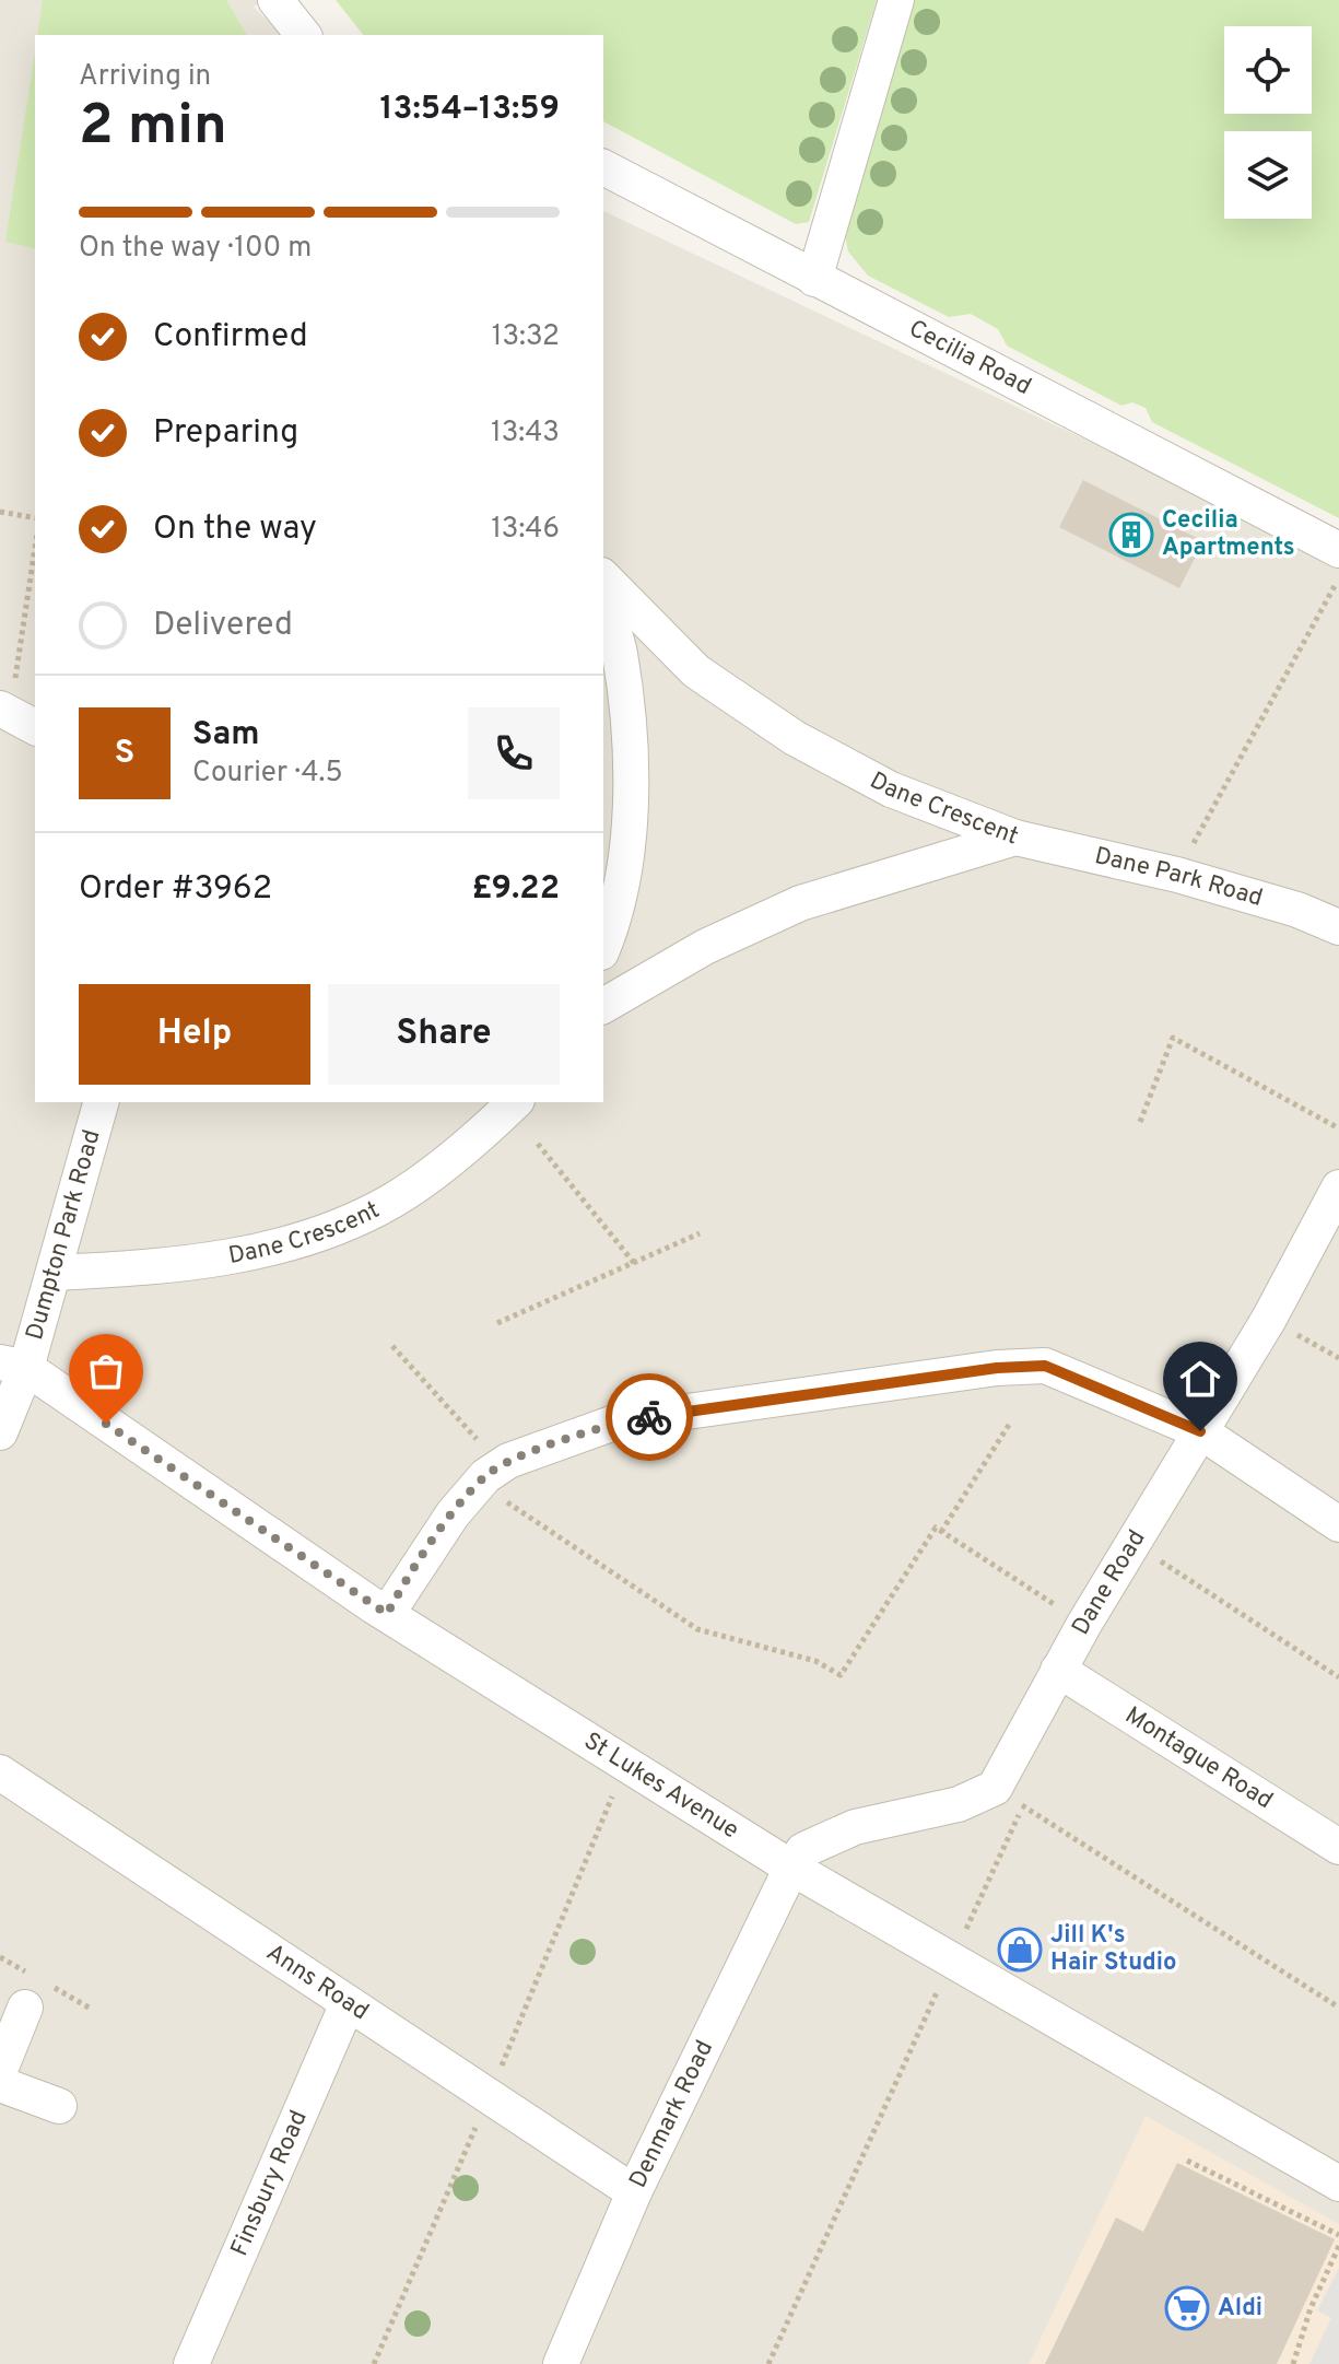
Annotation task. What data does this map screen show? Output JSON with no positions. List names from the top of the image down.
{
  "streets": {
    "street": [
      "Cecilia Road",
      "Dane Crescent",
      "Dane Park Road",
      "Dumpton Park Road",
      "Dane Road",
      "Montague Road",
      "St Lukes Avenue",
      "Anns Road",
      "Denmark Road",
      "Finsbury Road"
    ]
  },
  "crossings": [
    ["Dane Crescent", "Dane Park Road"],
    ["Dane Crescent", "Dumpton Park Road"],
    ["Dumpton Park Road", "St Lukes Avenue"],
    ["Dane Road", "Montague Road"],
    ["St Lukes Avenue", "Denmark Road"],
    ["Anns Road", "Denmark Road"],
    ["Anns Road", "Finsbury Road"]
  ],
  "places": {
    "building": ["Cecilia Apartments"],
    "shop": ["Jill K's Hair Studio"],
    "supermarket": ["Aldi"]
  },
  "page": {
    "heading": ["2 min", "Arriving in", "13:54–13:59"],
    "panel": [
      "Sam",
      "Courier · 4.5",
      "Order #3962",
      "£9.22"
    ],
    "bar": "On the way · 100 m",
    "list": [
      ["Confirmed", "13:32"],
      ["Preparing", "13:43"],
      ["On the way", "13:46"],
      "Delivered"
    ],
    "round": "S",
    "buttons": ["Help", "Share"]
  }
}
